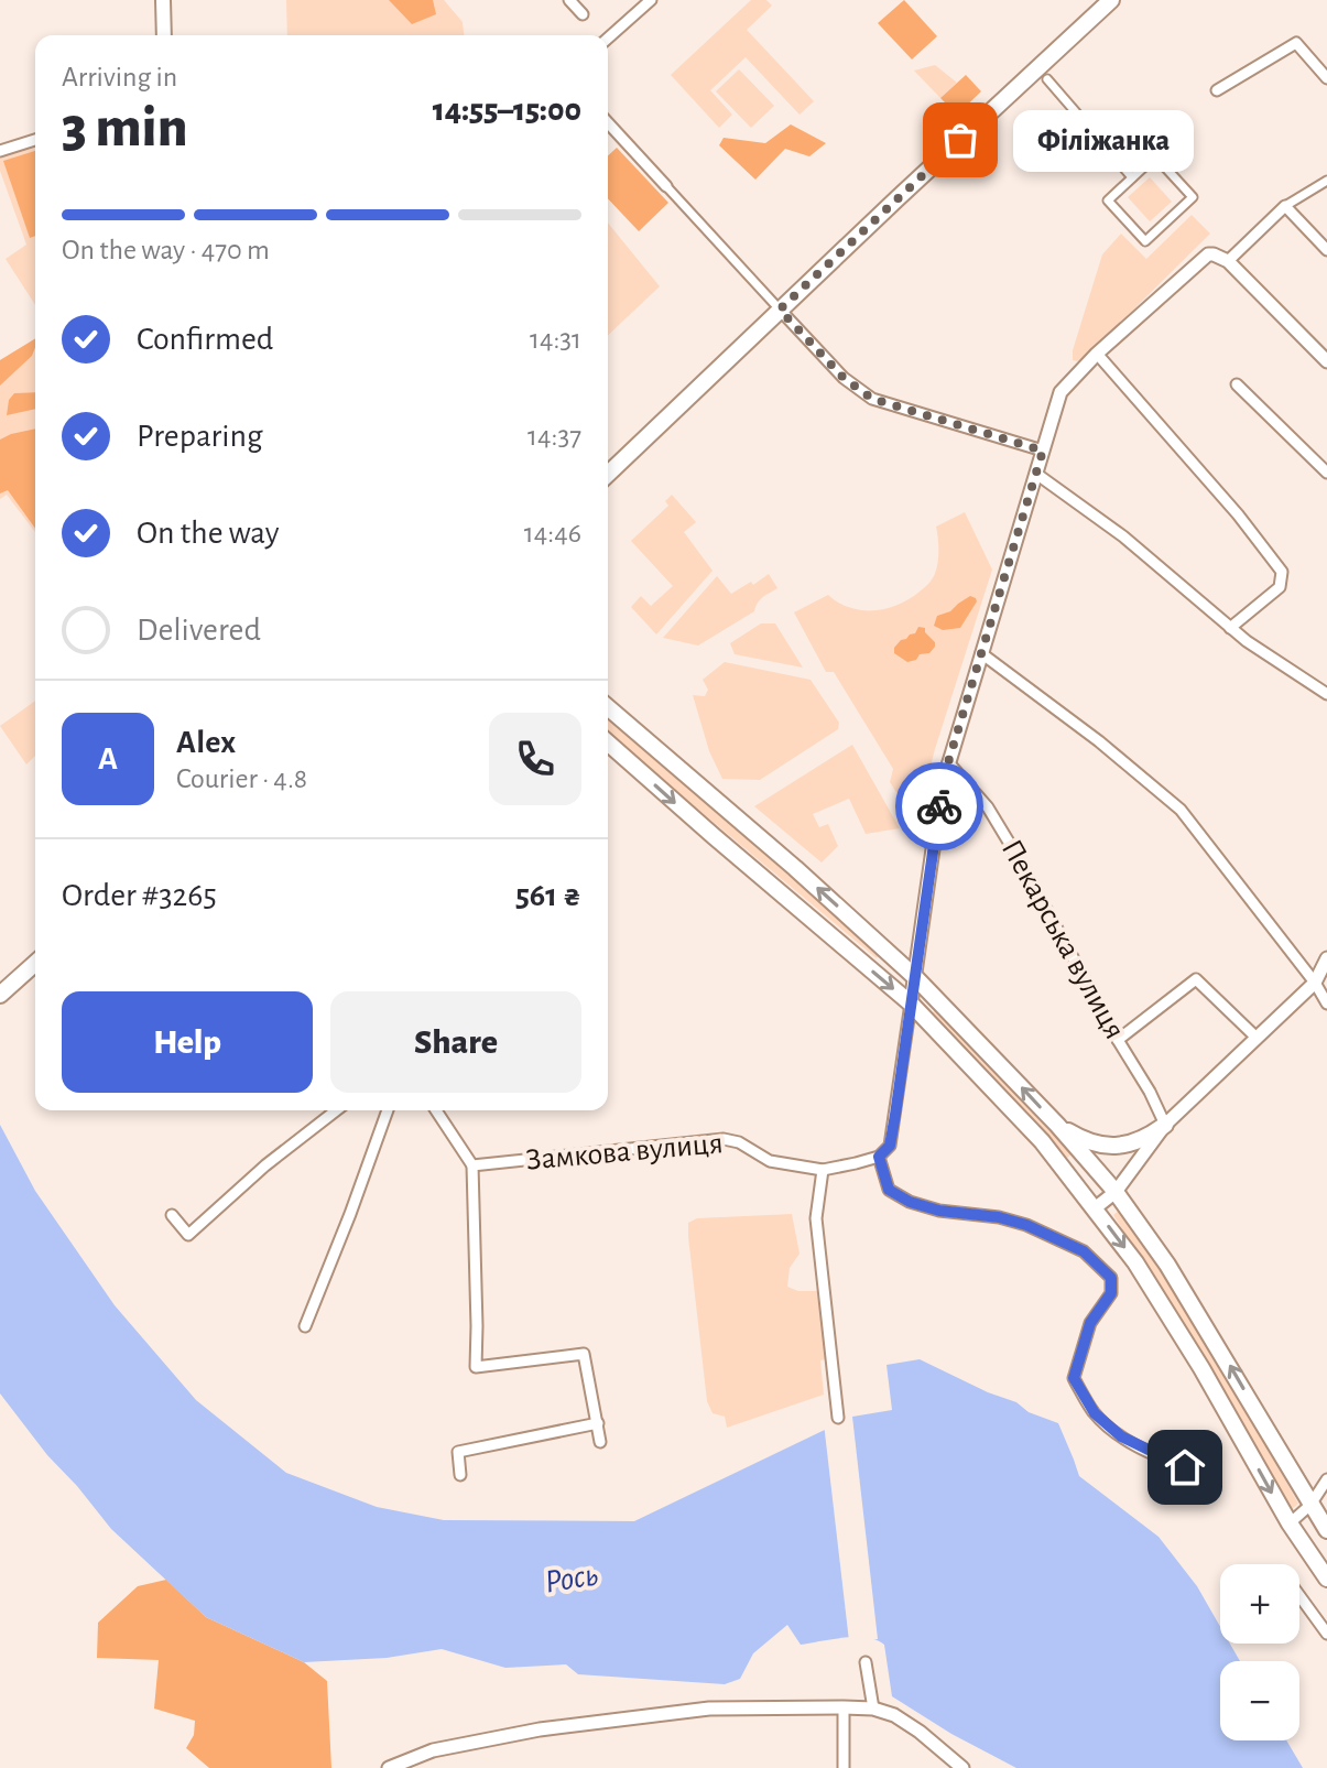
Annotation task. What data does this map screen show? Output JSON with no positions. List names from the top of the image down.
{
  "streets": {
    "street": ["Пекарська вулиця", "Замкова вулиця"]
  },
  "water": ["Рось"],
  "places": ["Філіжанка"],
  "page": {
    "heading": ["3 min", "Arriving in", "14:55–15:00"],
    "panel": [
      "Alex",
      "Courier · 4.8",
      "Order #3265",
      "561 ₴"
    ],
    "bubble": "Філіжанка",
    "bar": "On the way · 470 m",
    "list": [
      ["Confirmed", "14:31"],
      ["Preparing", "14:37"],
      ["On the way", "14:46"],
      "Delivered"
    ],
    "round": "A",
    "buttons": ["Help", "Share"],
    "map_buttons": ["+", "−"]
  }
}
